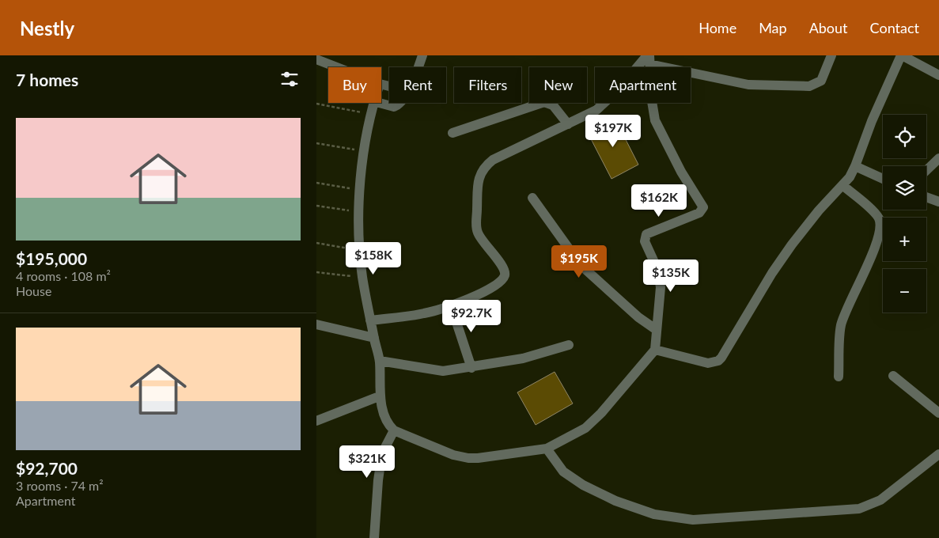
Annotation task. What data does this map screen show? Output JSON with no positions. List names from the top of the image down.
{
  "page": {
    "header": "Nestly",
    "nav": [
      "Home",
      "Map",
      "About",
      "Contact"
    ],
    "heading": "7 homes",
    "chip": [
      "Buy",
      "Rent",
      "Filters",
      "New",
      "Apartment"
    ],
    "list": [
      {
        "name": "$195,000",
        "note": "4 rooms · 108 m² · House"
      },
      {
        "name": "$92,700",
        "note": "3 rooms · 74 m² · Apartment"
      }
    ],
    "map_buttons": ["+", "−"],
    "price": [
      "$197K",
      "$162K",
      "$158K",
      "$195K",
      "$135K",
      "$92.7K",
      "$321K"
    ]
  }
}
